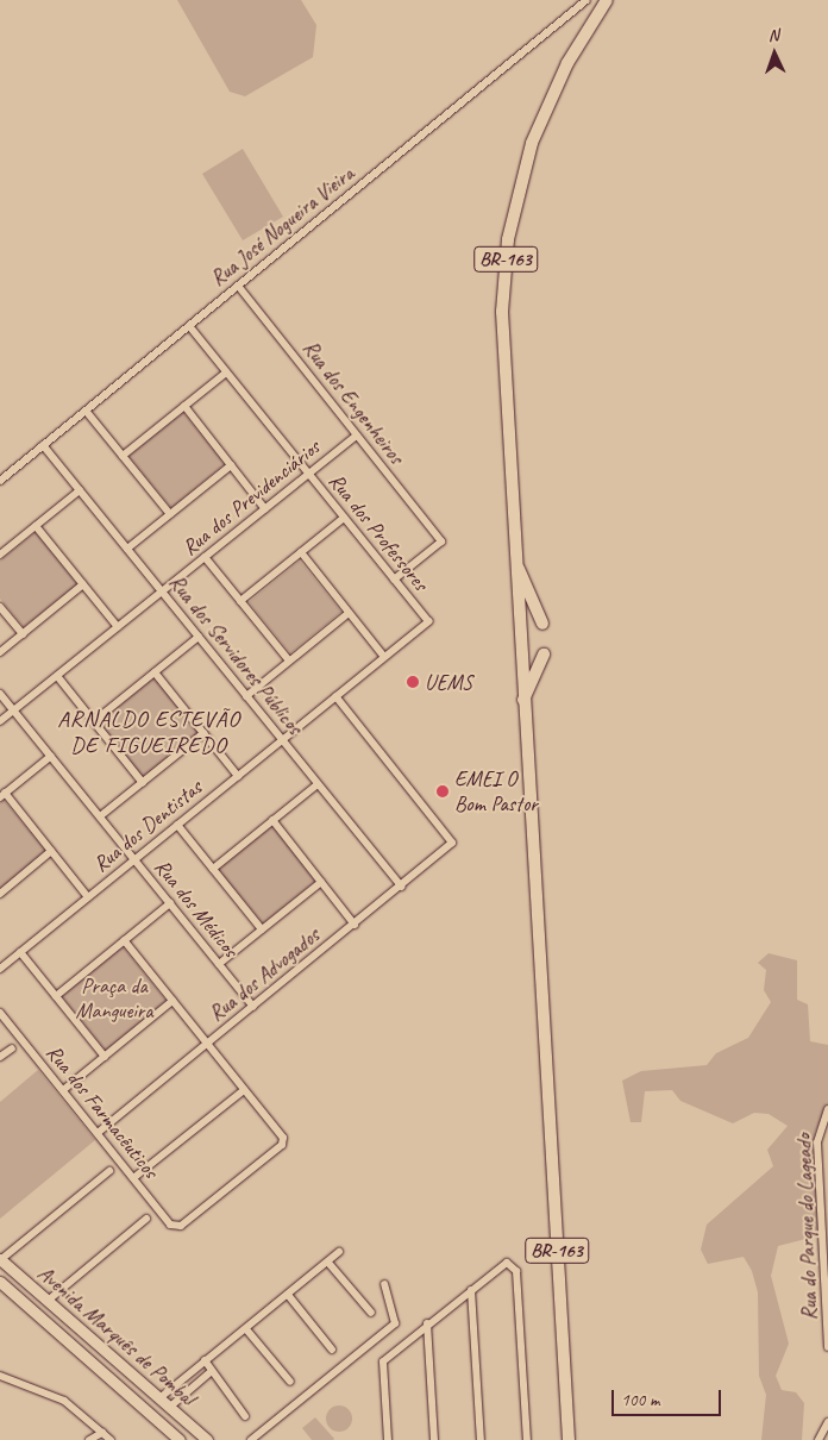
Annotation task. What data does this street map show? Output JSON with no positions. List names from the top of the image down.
{
  "streets": {
    "highway": ["BR-163"],
    "main road": ["Avenida Marquês de Pombal"],
    "street": [
      "Rua José Nogueira Vieira",
      "Rua dos Engenheiros",
      "Rua dos Previdenciários",
      "Rua dos Professores",
      "Rua dos Servidores Públicos",
      "Rua dos Dentistas",
      "Rua dos Médicos",
      "Rua dos Advogados",
      "Rua dos Farmacêuticos",
      "Rua do Parque do Lageado"
    ]
  },
  "crossings": [
    ["Rua José Nogueira Vieira", "Rua dos Engenheiros"],
    ["Rua José Nogueira Vieira", "Rua dos Professores"],
    ["Rua José Nogueira Vieira", "Rua dos Servidores Públicos"],
    ["Rua dos Engenheiros", "Rua dos Previdenciários"],
    ["Rua dos Engenheiros", "Rua dos Professores"],
    ["Rua dos Previdenciários", "Rua dos Professores"],
    ["Rua dos Previdenciários", "Rua dos Servidores Públicos"],
    ["Rua dos Previdenciários", "Rua dos Médicos"],
    ["Rua dos Professores", "Rua dos Dentistas"],
    ["Rua dos Servidores Públicos", "Rua dos Dentistas"],
    ["Rua dos Servidores Públicos", "Rua dos Advogados"],
    ["Rua dos Dentistas", "Rua dos Médicos"],
    ["Rua dos Dentistas", "Rua dos Advogados"],
    ["Rua dos Médicos", "Rua dos Advogados"],
    ["Rua dos Advogados", "Rua dos Farmacêuticos"]
  ],
  "districts": ["ARNALDO ESTEVÃO DE FIGUEIREDO"],
  "parks": ["Praça da Mangueira"],
  "places": ["UEMS", "EMEI O Bom Pastor"],
  "scale_bar": "100 m",
  "north": "top"
}
